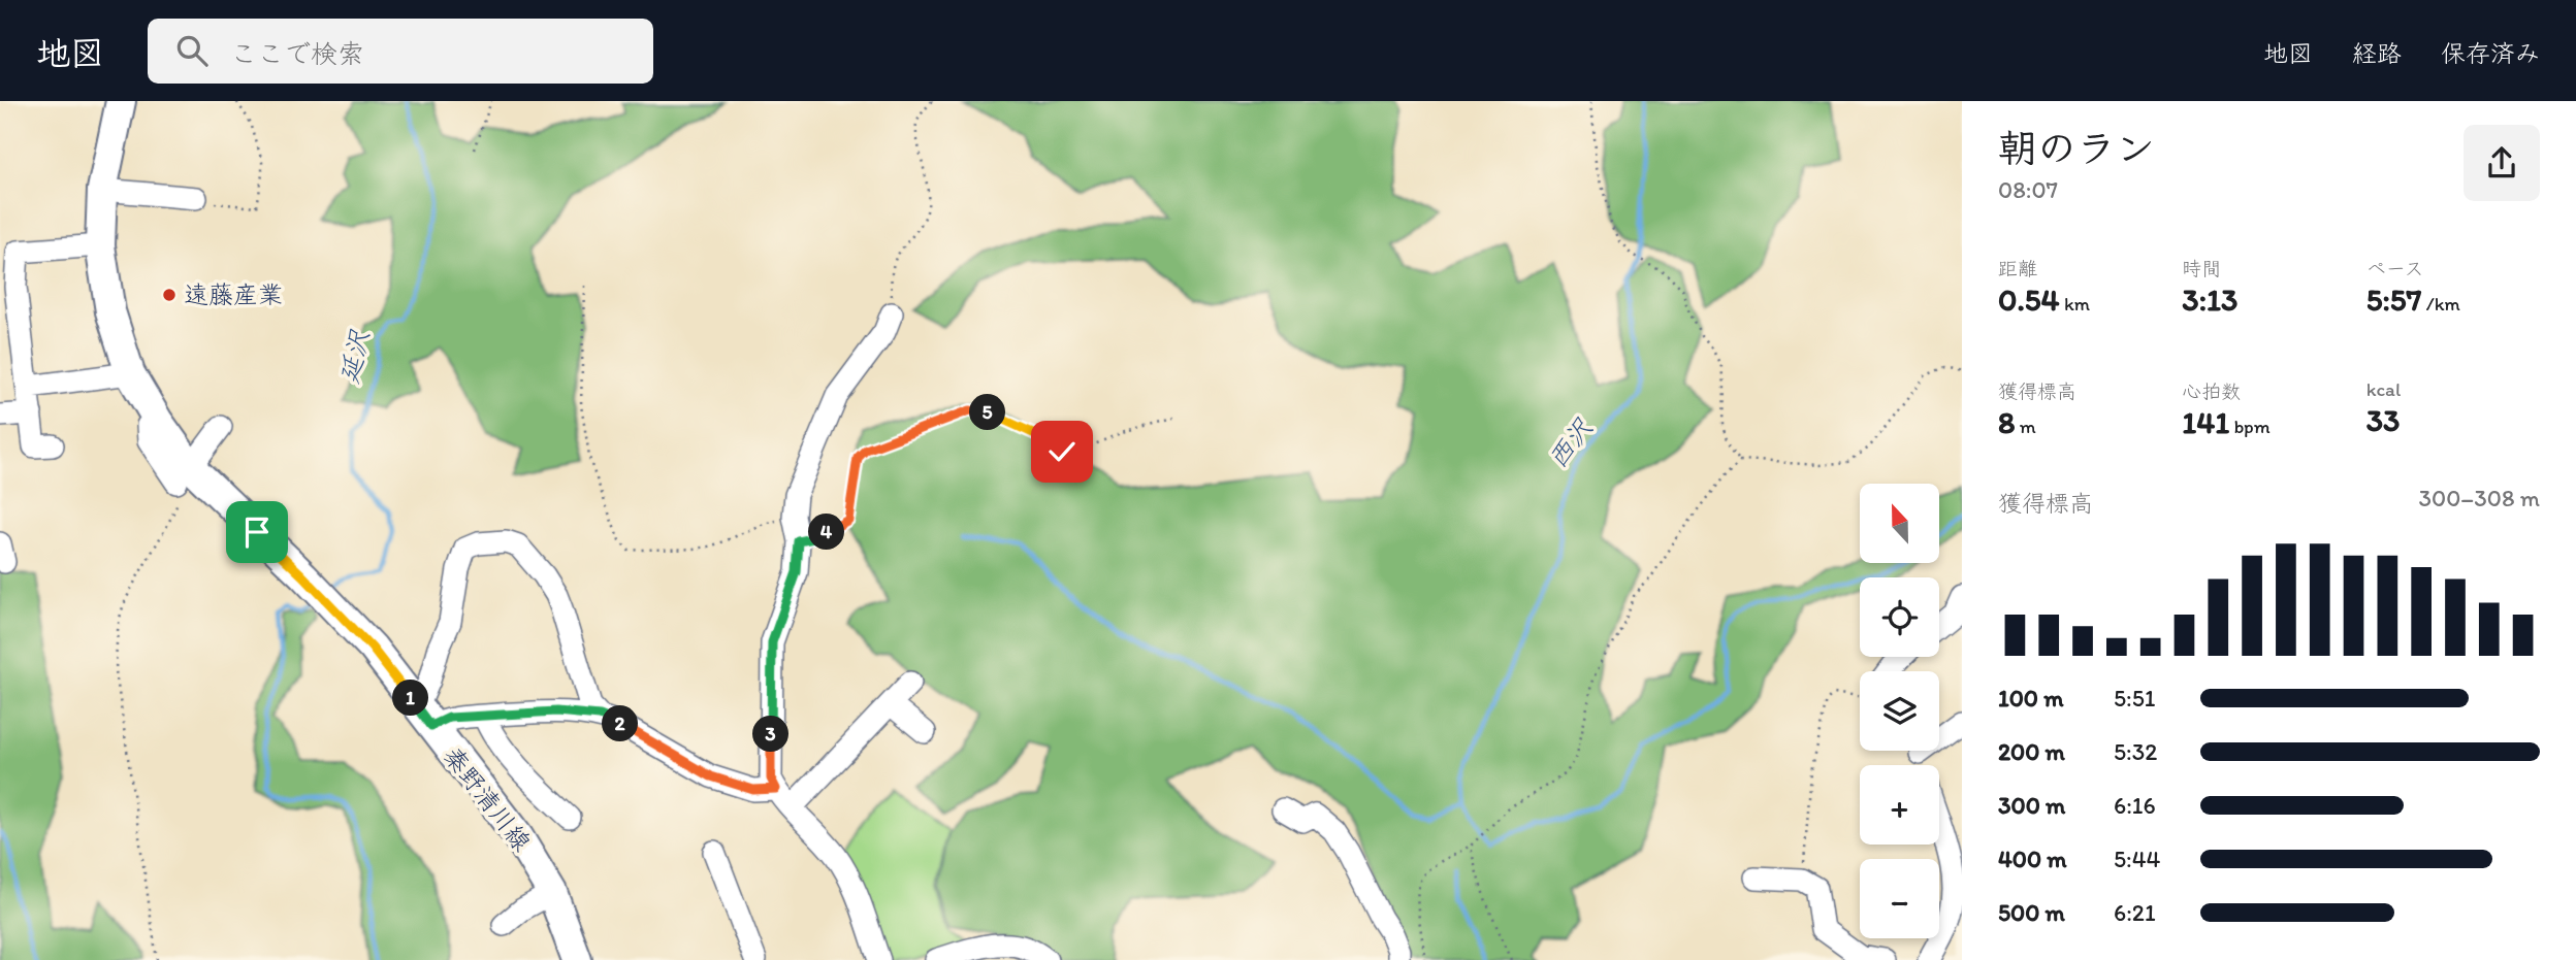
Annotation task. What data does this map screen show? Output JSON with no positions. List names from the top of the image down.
{
  "streets": {
    "main road": ["秦野清川線"]
  },
  "water": ["延沢", "西沢"],
  "places": ["遠藤産業"],
  "north": "top",
  "page": {
    "header": "地図",
    "search": "ここで検索",
    "nav": ["地図", "経路", "保存済み"],
    "heading": ["朝のラン", "08:07"],
    "stats": [
      ["距離", "0.54 km"],
      ["時間", "3:13"],
      ["ペース", "5:57 /km"],
      ["獲得標高", "8 m"],
      ["心拍数", "141 bpm"],
      ["kcal", "33"]
    ],
    "pins": [
      "5",
      "4",
      "1",
      "2",
      "3"
    ],
    "chart": ["獲得標高", "300–308 m"],
    "map_buttons": ["+", "−"],
    "list": [
      {
        "name": "100 m",
        "note": "5:51"
      },
      {
        "name": "200 m",
        "note": "5:32"
      },
      {
        "name": "300 m",
        "note": "6:16"
      },
      {
        "name": "400 m",
        "note": "5:44"
      },
      {
        "name": "500 m",
        "note": "6:21"
      }
    ]
  }
}
